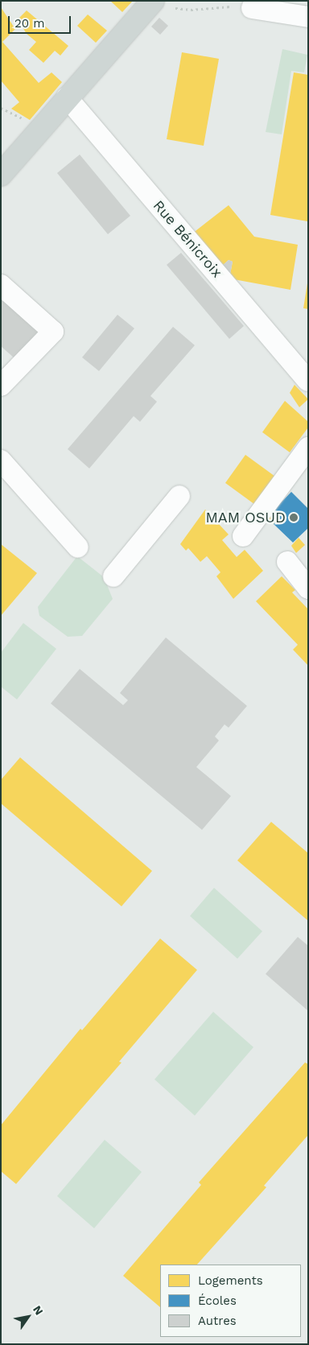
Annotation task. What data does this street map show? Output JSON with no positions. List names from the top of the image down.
{
  "streets": {
    "street": ["Rue Bénicroix"]
  },
  "places": ["MAM OSUD"],
  "legend": ["Logements", "Écoles", "Autres"],
  "scale_bar": "20 m",
  "north": "top right"
}
